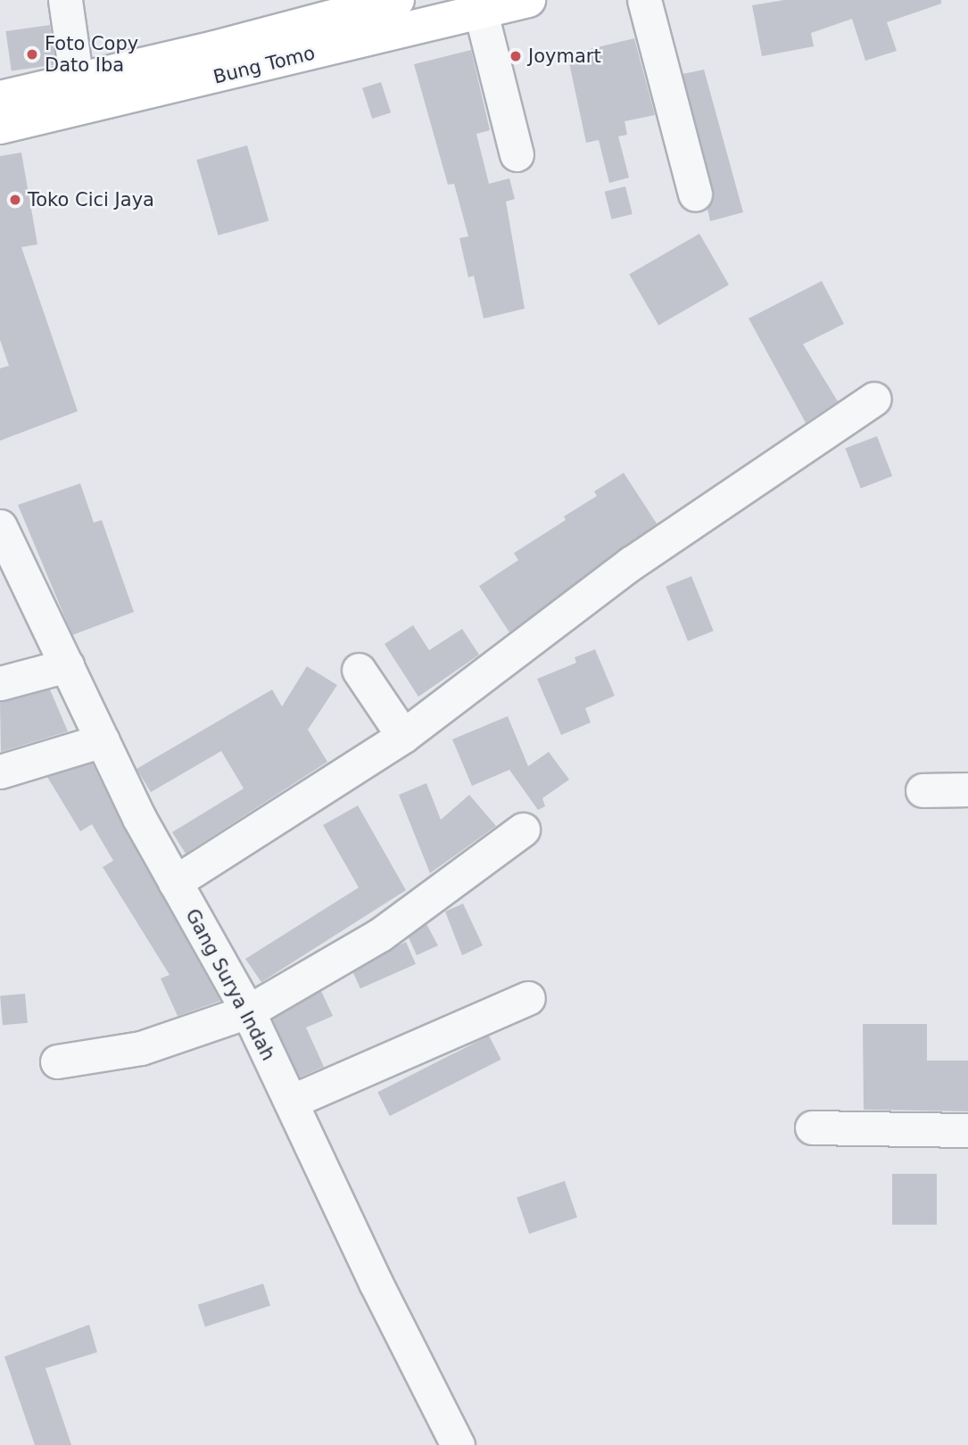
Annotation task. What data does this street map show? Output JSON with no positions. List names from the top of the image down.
{
  "streets": {
    "main road": ["Bung Tomo"],
    "street": ["Gang Surya Indah"]
  },
  "places": ["Foto Copy Dato Iba", "Joymart", "Toko Cici Jaya"]
}
